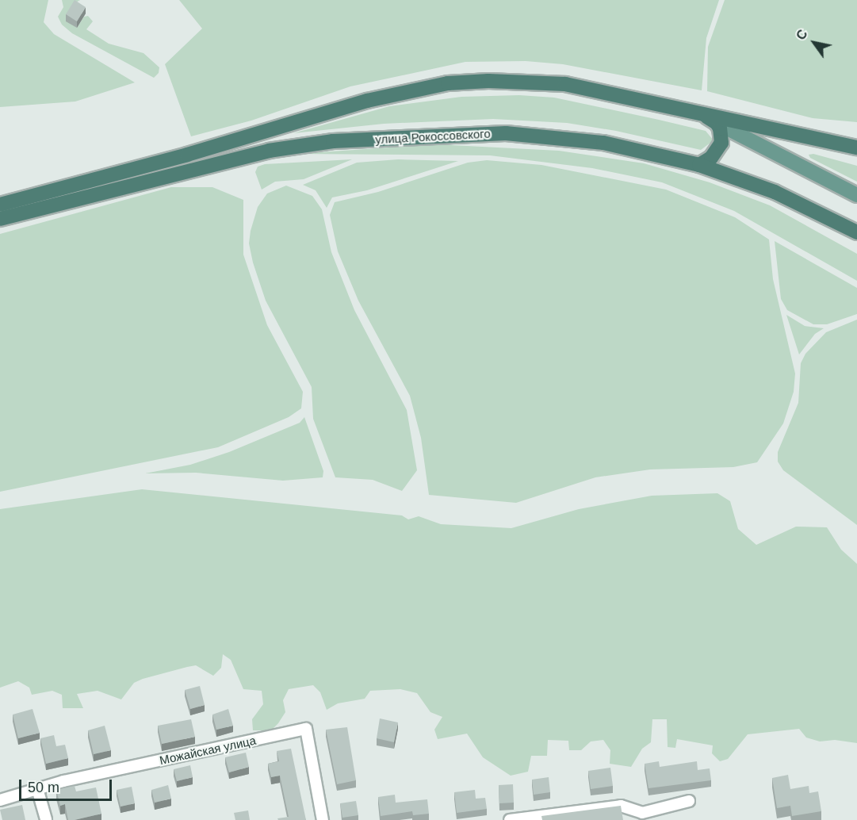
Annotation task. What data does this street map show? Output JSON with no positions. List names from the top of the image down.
{
  "streets": {
    "highway": ["улица Рокоссовского"],
    "street": ["Можайская улица"]
  },
  "scale_bar": "50 m",
  "north": "top left"
}
